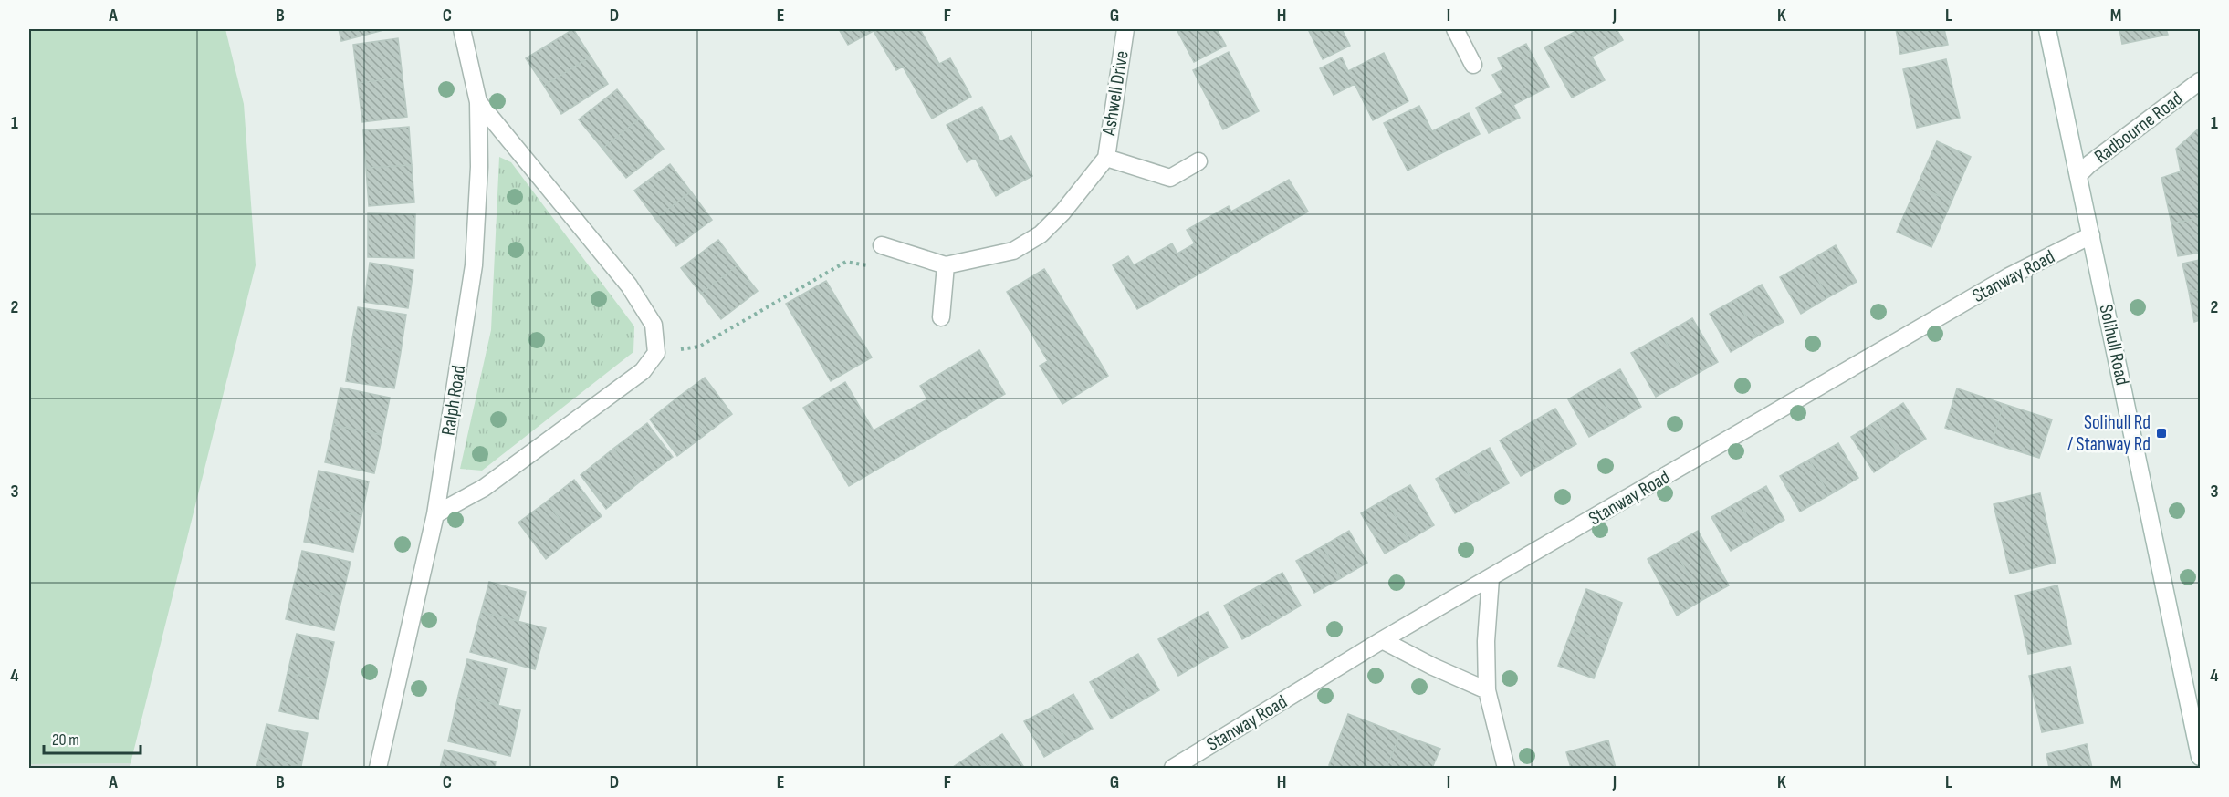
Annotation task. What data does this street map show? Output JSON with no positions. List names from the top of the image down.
{
  "streets": {
    "street": [
      "Ashwell Drive",
      "Radbourne Road",
      "Stanway Road",
      "Solihull Road",
      "Ralph Road"
    ]
  },
  "crossings": [
    ["Radbourne Road", "Solihull Road"],
    ["Stanway Road", "Solihull Road"]
  ],
  "places": {
    "transit": ["Solihull Rd / Stanway Rd"]
  },
  "scale_bar": "20 m",
  "grid": {
    "columns": [
      "A",
      "B",
      "C",
      "D",
      "E",
      "F",
      "G",
      "H",
      "I",
      "J",
      "K",
      "L",
      "M"
    ],
    "rows": [
      "1",
      "2",
      "3",
      "4"
    ]
  }
}
